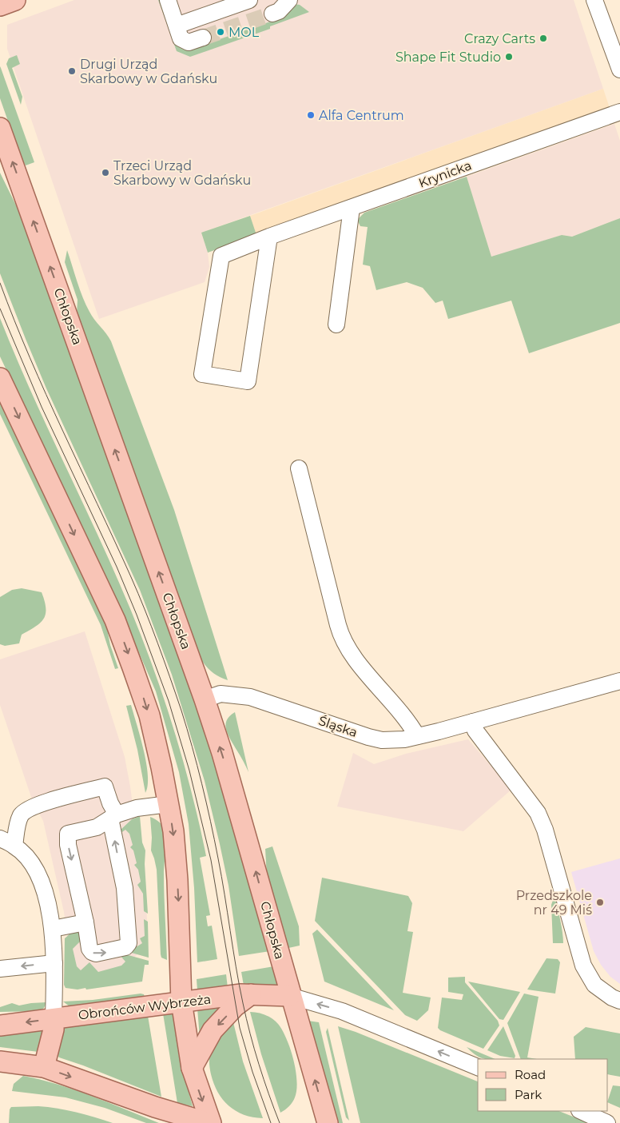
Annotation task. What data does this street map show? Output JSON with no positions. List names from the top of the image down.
{
  "streets": {
    "main road": ["Chłopska", "Obrońców Wybrzeża"],
    "street": ["Krynicka", "Śląska"]
  },
  "crossings": [
    ["Chłopska", "Śląska"],
    ["Chłopska", "Obrońców Wybrzeża"]
  ],
  "places": [
    "MOL",
    "Crazy Carts",
    "Shape Fit Studio",
    "Drugi Urząd Skarbowy w Gdańsku",
    "Alfa Centrum",
    "Trzeci Urząd Skarbowy w Gdańsku",
    "Przedszkole nr 49 Miś"
  ],
  "legend": ["Road", "Park"]
}
